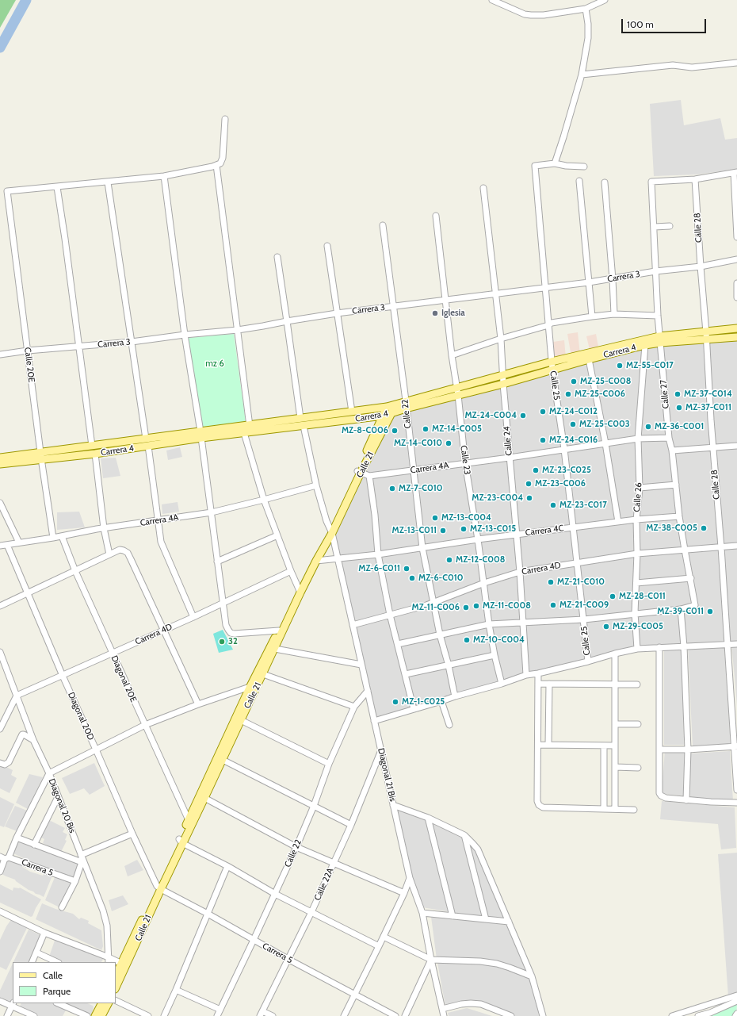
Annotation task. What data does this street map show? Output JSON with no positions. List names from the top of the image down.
{
  "streets": {
    "main road": ["Carrera 4", "Calle 21"],
    "street": [
      "Calle 28",
      "Carrera 3",
      "Calle 20E",
      "Calle 25",
      "Calle 27",
      "Calle 22",
      "Calle 24",
      "Calle 23",
      "Carrera 4A",
      "Calle 26",
      "Carrera 4C",
      "Carrera 4D",
      "Diagonal 20E",
      "Diagonal 20D",
      "Diagonal 21 Bis",
      "Diagonal 20 Bis",
      "Carrera 5",
      "Calle 22A"
    ]
  },
  "crossings": [
    ["Calle 28", "Carrera 3"],
    ["Calle 28", "Carrera 4"],
    ["Calle 28", "Calle 27"],
    ["Calle 28", "Carrera 4D"],
    ["Carrera 3", "Calle 20E"],
    ["Carrera 3", "Calle 25"],
    ["Carrera 3", "Calle 27"],
    ["Carrera 3", "Calle 22"],
    ["Carrera 3", "Calle 24"],
    ["Carrera 3", "Calle 23"],
    ["Carrera 4", "Calle 20E"],
    ["Carrera 4", "Calle 25"],
    ["Carrera 4", "Calle 27"],
    ["Carrera 4", "Calle 22"],
    ["Carrera 4", "Calle 24"],
    ["Carrera 4", "Calle 23"],
    ["Carrera 4", "Calle 21"],
    ["Carrera 4", "Calle 26"],
    ["Carrera 4", "Diagonal 21 Bis"],
    ["Calle 20E", "Carrera 4A"],
    ["Calle 25", "Carrera 4A"],
    ["Calle 25", "Carrera 4C"],
    ["Calle 25", "Carrera 4D"],
    ["Calle 27", "Carrera 4A"],
    ["Calle 27", "Carrera 4C"],
    ["Calle 27", "Carrera 4D"],
    ["Calle 22", "Carrera 4A"],
    ["Calle 22", "Carrera 4C"],
    ["Calle 22", "Carrera 4D"],
    ["Calle 22", "Diagonal 21 Bis"],
    ["Calle 22", "Carrera 5"],
    ["Calle 24", "Carrera 4A"],
    ["Calle 24", "Carrera 4C"],
    ["Calle 24", "Carrera 4D"],
    ["Calle 23", "Carrera 4A"],
    ["Calle 23", "Carrera 4C"],
    ["Calle 23", "Carrera 4D"],
    ["Calle 21", "Carrera 4A"],
    ["Calle 21", "Carrera 4C"],
    ["Calle 21", "Diagonal 20E"],
    ["Calle 21", "Diagonal 20D"],
    ["Calle 21", "Diagonal 21 Bis"],
    ["Calle 21", "Carrera 5"],
    ["Carrera 4A", "Calle 26"],
    ["Carrera 4A", "Diagonal 20E"],
    ["Carrera 4A", "Diagonal 20D"],
    ["Carrera 4A", "Diagonal 21 Bis"],
    ["Calle 26", "Carrera 4C"],
    ["Calle 26", "Carrera 4D"],
    ["Carrera 4C", "Diagonal 21 Bis"],
    ["Carrera 4D", "Diagonal 20E"],
    ["Carrera 4D", "Diagonal 20D"],
    ["Carrera 4D", "Diagonal 21 Bis"],
    ["Carrera 4D", "Diagonal 20 Bis"],
    ["Diagonal 20D", "Carrera 5"],
    ["Diagonal 21 Bis", "Calle 22A"],
    ["Carrera 5", "Calle 22A"]
  ],
  "parks": ["mz 6"],
  "places": [
    "Iglesia",
    "MZ-55-C017",
    "MZ-25-C008",
    "MZ-25-C006",
    "MZ-37-C014",
    "MZ-37-C011",
    "MZ-24-C012",
    "MZ-24-C004",
    "MZ-25-C003",
    "MZ-36-C001",
    "MZ-14-C005",
    "MZ-8-C006",
    "MZ-24-C016",
    "MZ-14-C010",
    "MZ-23-C025",
    "MZ-23-C006",
    "MZ-7-C010",
    "MZ-23-C004",
    "MZ-23-C017",
    "MZ-13-C004",
    "MZ-38-C005",
    "MZ-13-C015",
    "MZ-13-C011",
    "MZ-12-C008",
    "MZ-6-C011",
    "MZ-6-C010",
    "MZ-21-C010",
    "MZ-28-C011",
    "MZ-21-C009",
    "MZ-11-C008",
    "MZ-11-C006",
    "MZ-39-C011",
    "MZ-29-C005",
    "MZ-10-C004",
    "32",
    "MZ-1-C025"
  ],
  "legend": ["Calle", "Parque"],
  "scale_bar": "100 m"
}
